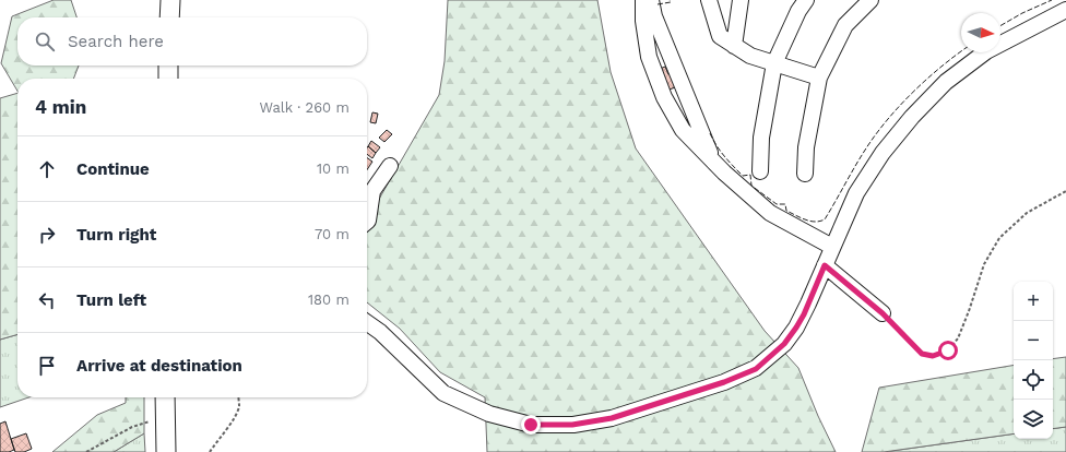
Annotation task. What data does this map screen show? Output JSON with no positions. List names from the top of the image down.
{
  "north": "right",
  "page": {
    "search": "Search here",
    "heading": ["4 min", "Walk · 260 m"],
    "list": [
      ["Continue", "10 m"],
      ["Turn right", "70 m"],
      ["Turn left", "180 m"],
      "Arrive at destination"
    ],
    "map_buttons": ["+", "−"]
  }
}
